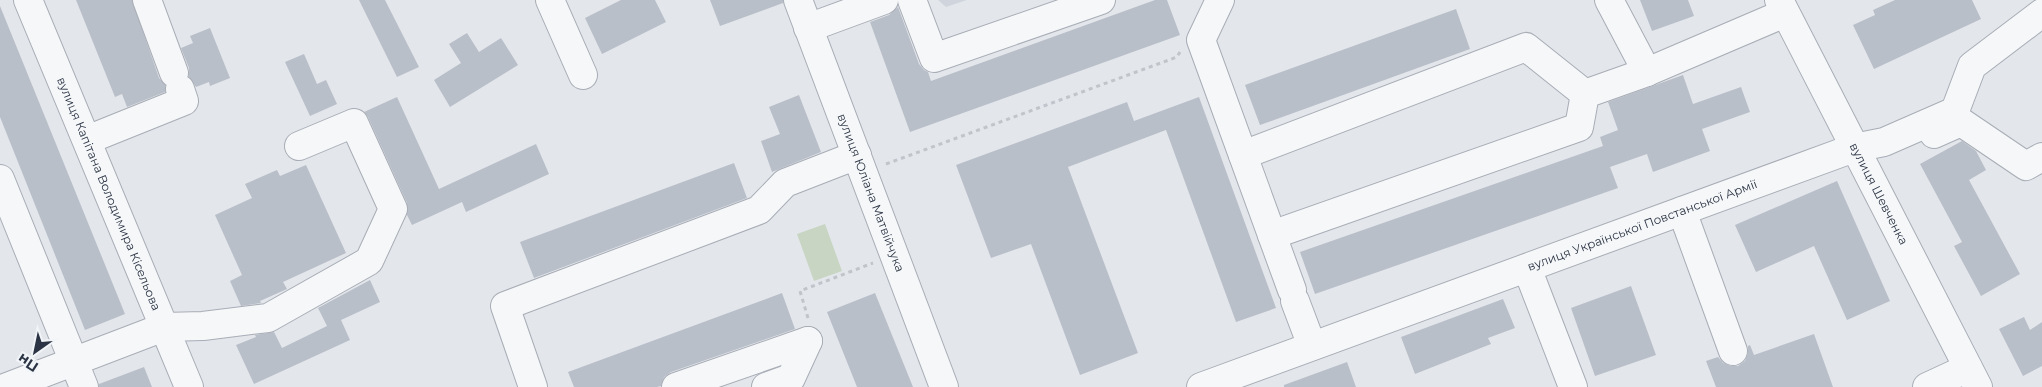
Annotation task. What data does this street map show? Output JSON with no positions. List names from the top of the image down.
{
  "streets": {
    "street": [
      "вулиця Капітана Володимира Кісельова",
      "вулиця Юліана Матвійчука",
      "вулиця Шевченка",
      "вулиця Української Повстанської Армії"
    ]
  },
  "crossings": [
    ["вулиця Шевченка", "вулиця Української Повстанської Армії"]
  ],
  "north": "bottom left"
}
